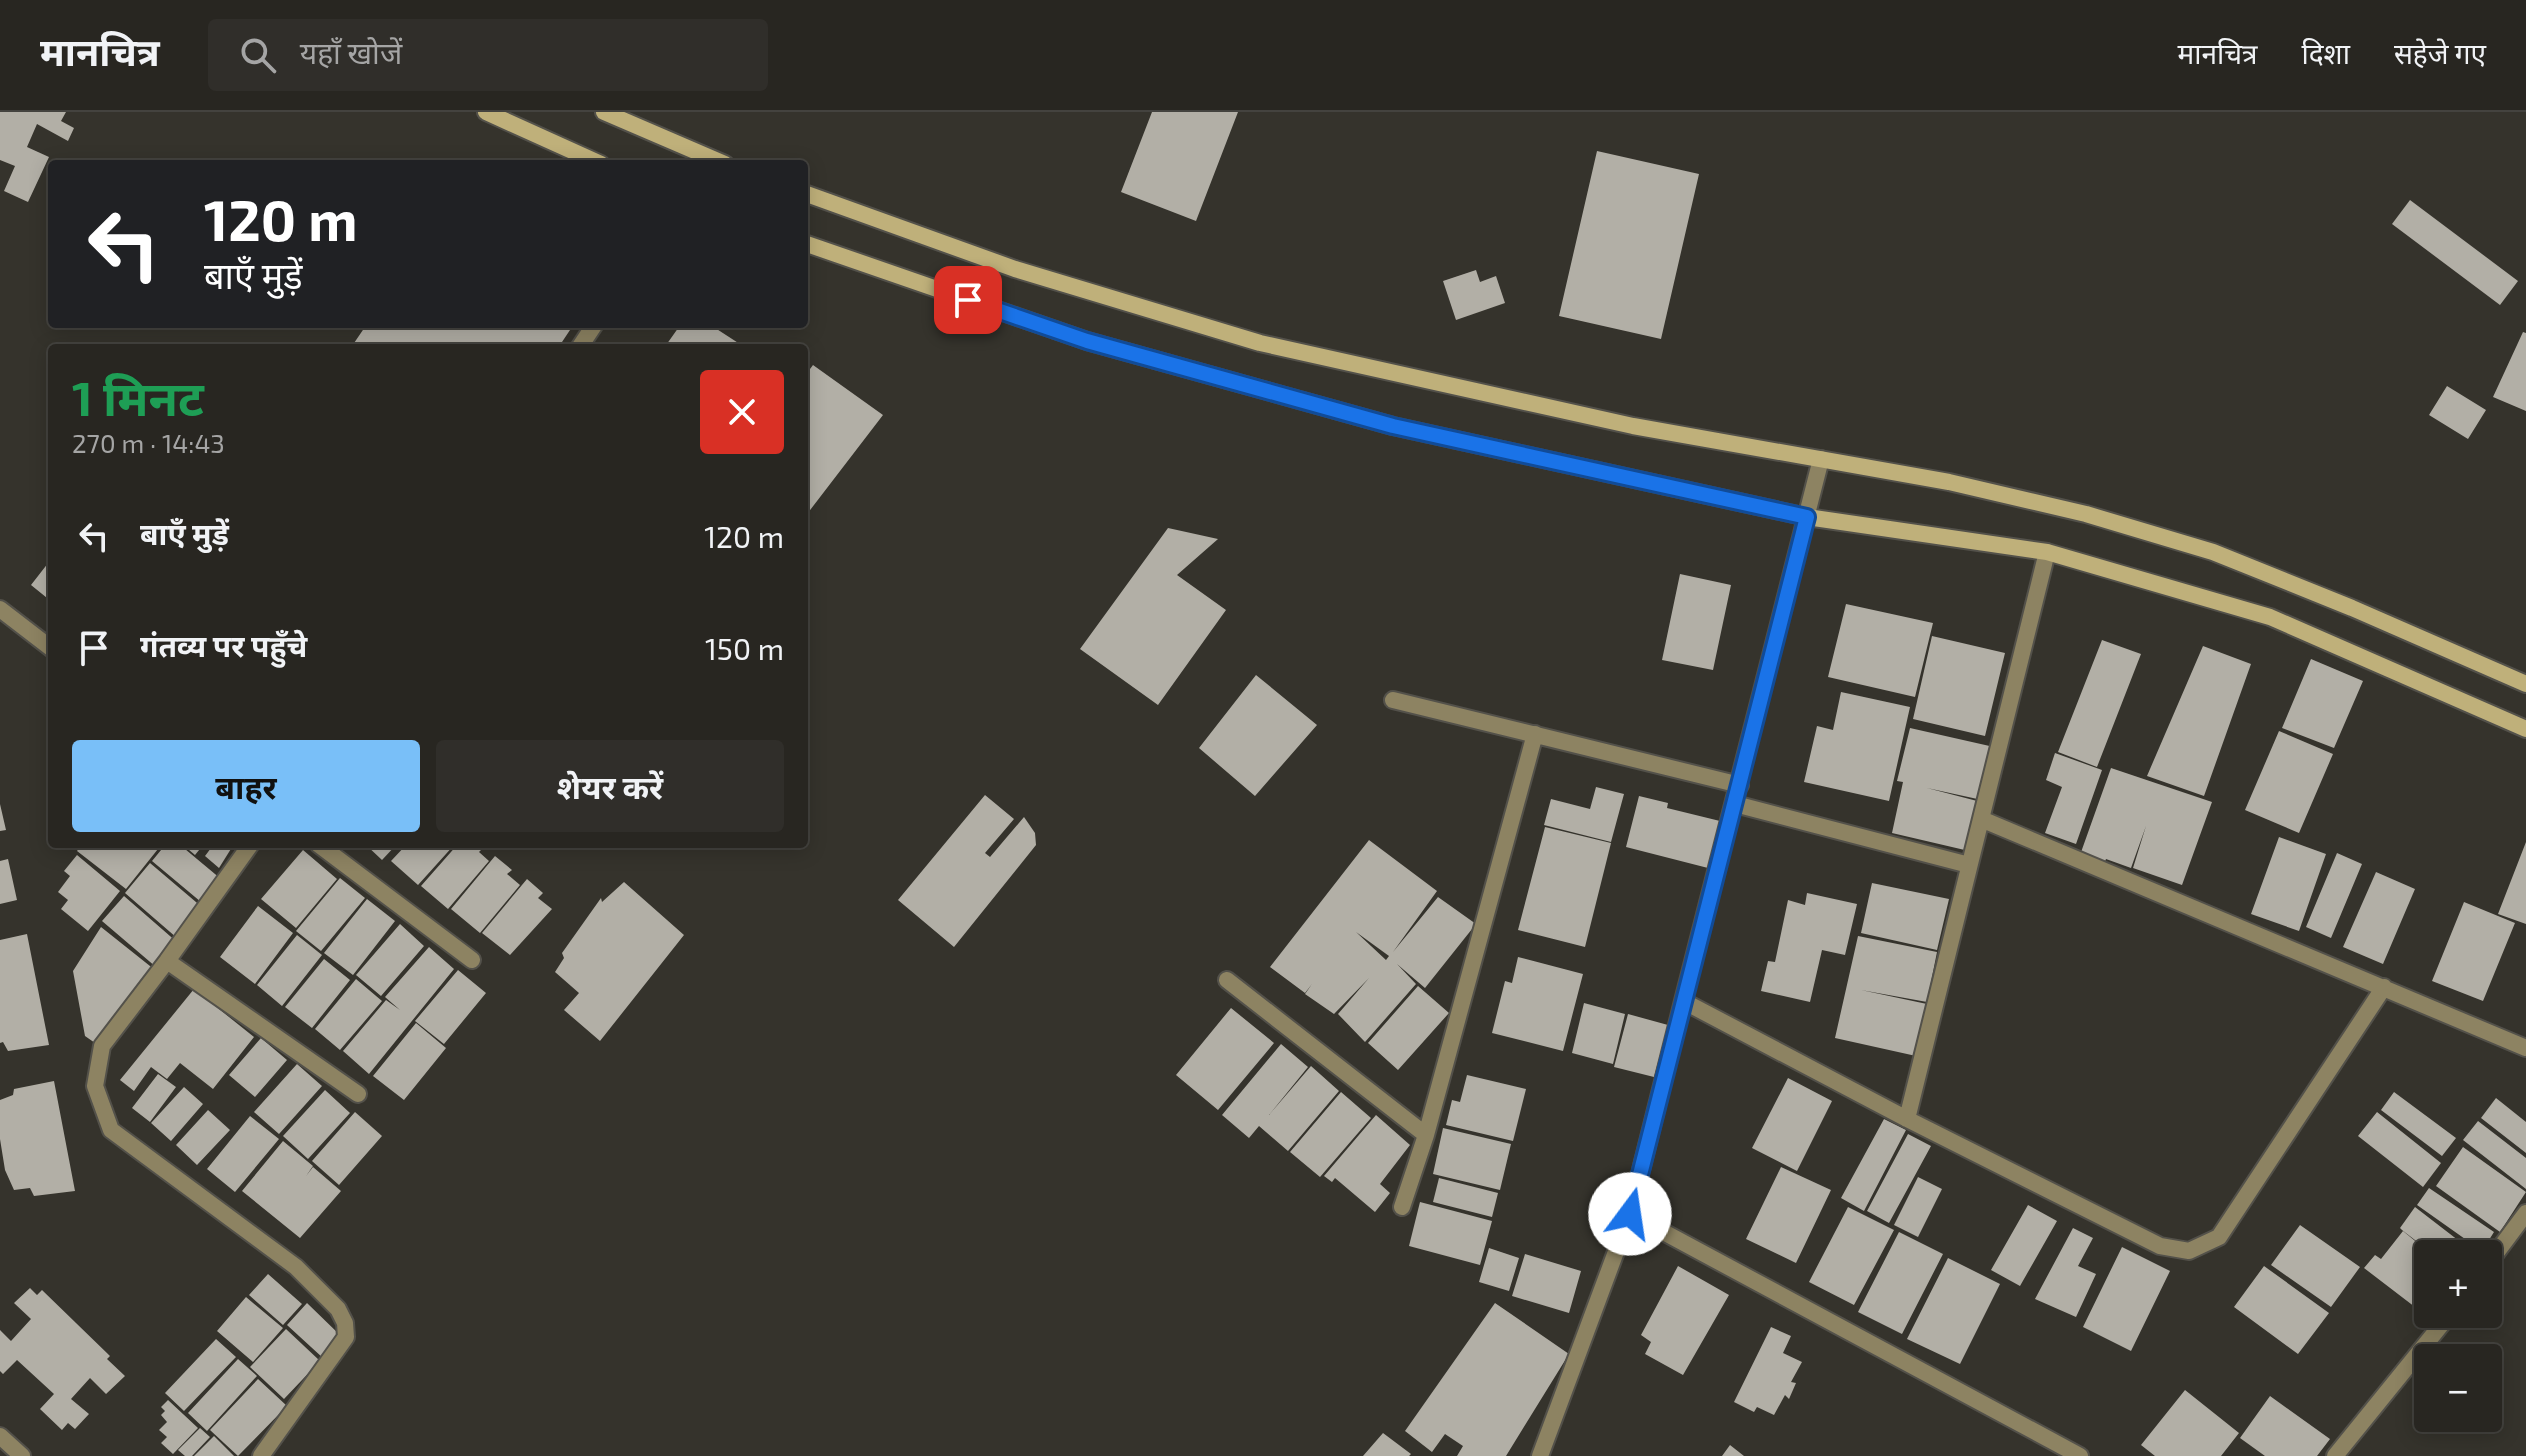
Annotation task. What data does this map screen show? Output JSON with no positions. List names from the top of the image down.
{
  "page": {
    "header": "मानचित्र",
    "search": "यहाँ खोजें",
    "nav": ["मानचित्र", "दिशा", "सहेजे गए"],
    "turn": ["120 m", "बाएँ मुड़ें"],
    "heading": ["1 मिनट", "270 m · 14:43"],
    "list": [
      {
        "name": "बाएँ मुड़ें",
        "value": "120 m"
      },
      {
        "name": "गंतव्य पर पहुँचे",
        "value": "150 m"
      }
    ],
    "buttons": ["बाहर", "शेयर करें"],
    "map_buttons": ["+", "−"]
  }
}
